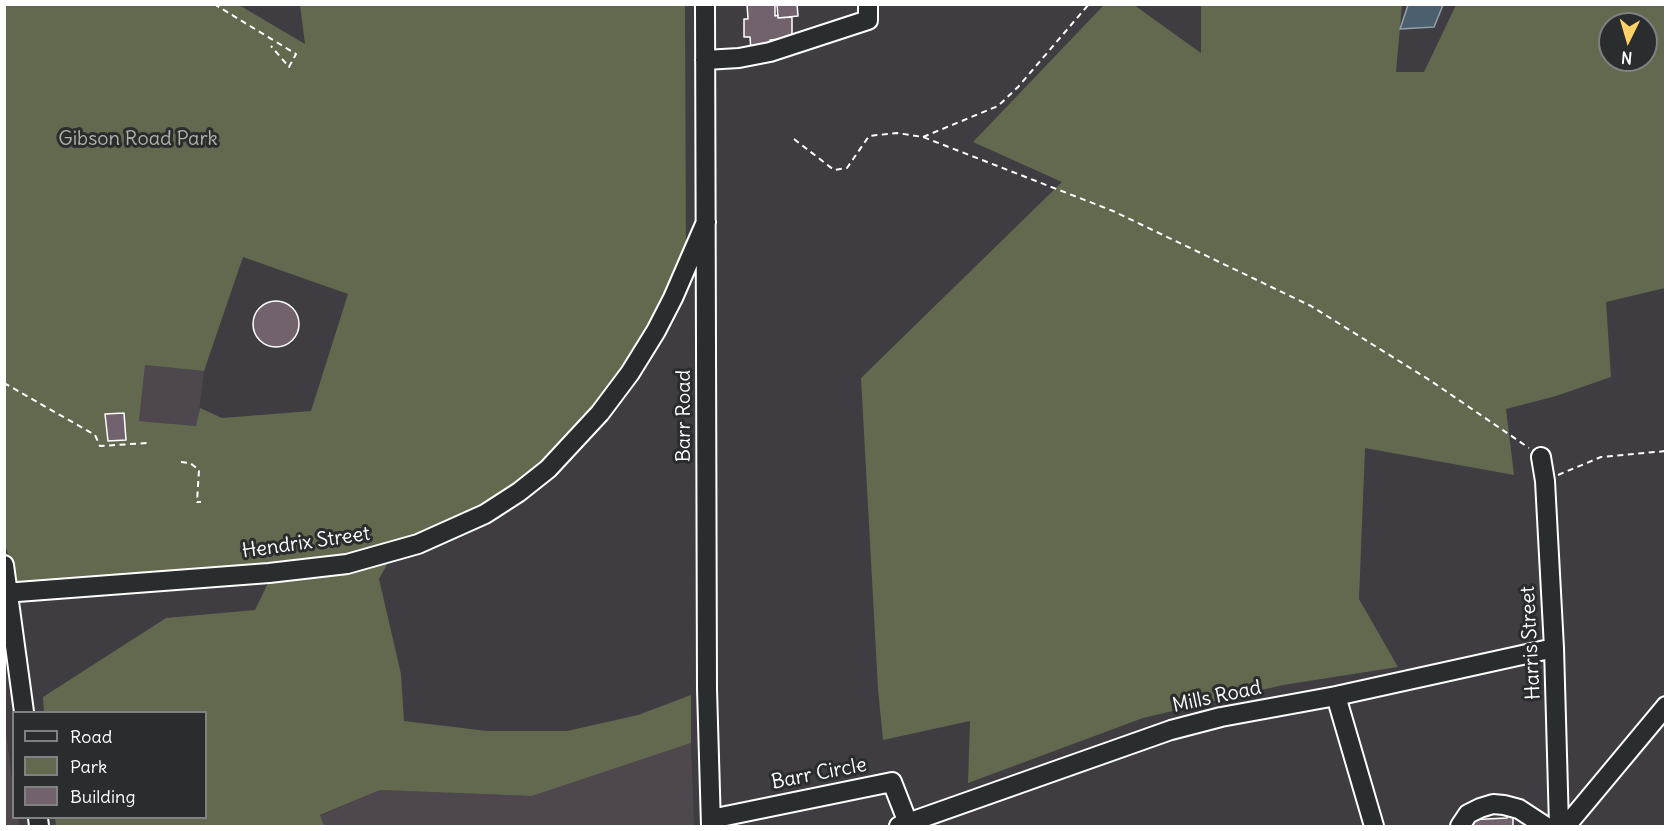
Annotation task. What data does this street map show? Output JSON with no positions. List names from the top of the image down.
{
  "streets": {
    "street": [
      "Barr Road",
      "Hendrix Street",
      "Harris Street",
      "Mills Road",
      "Barr Circle"
    ]
  },
  "crossings": [
    ["Barr Road", "Hendrix Street"],
    ["Barr Road", "Barr Circle"],
    ["Harris Street", "Mills Road"],
    ["Mills Road", "Barr Circle"]
  ],
  "parks": ["Gibson Road Park"],
  "legend": ["Road", "Park", "Building"],
  "north": "bottom"
}
